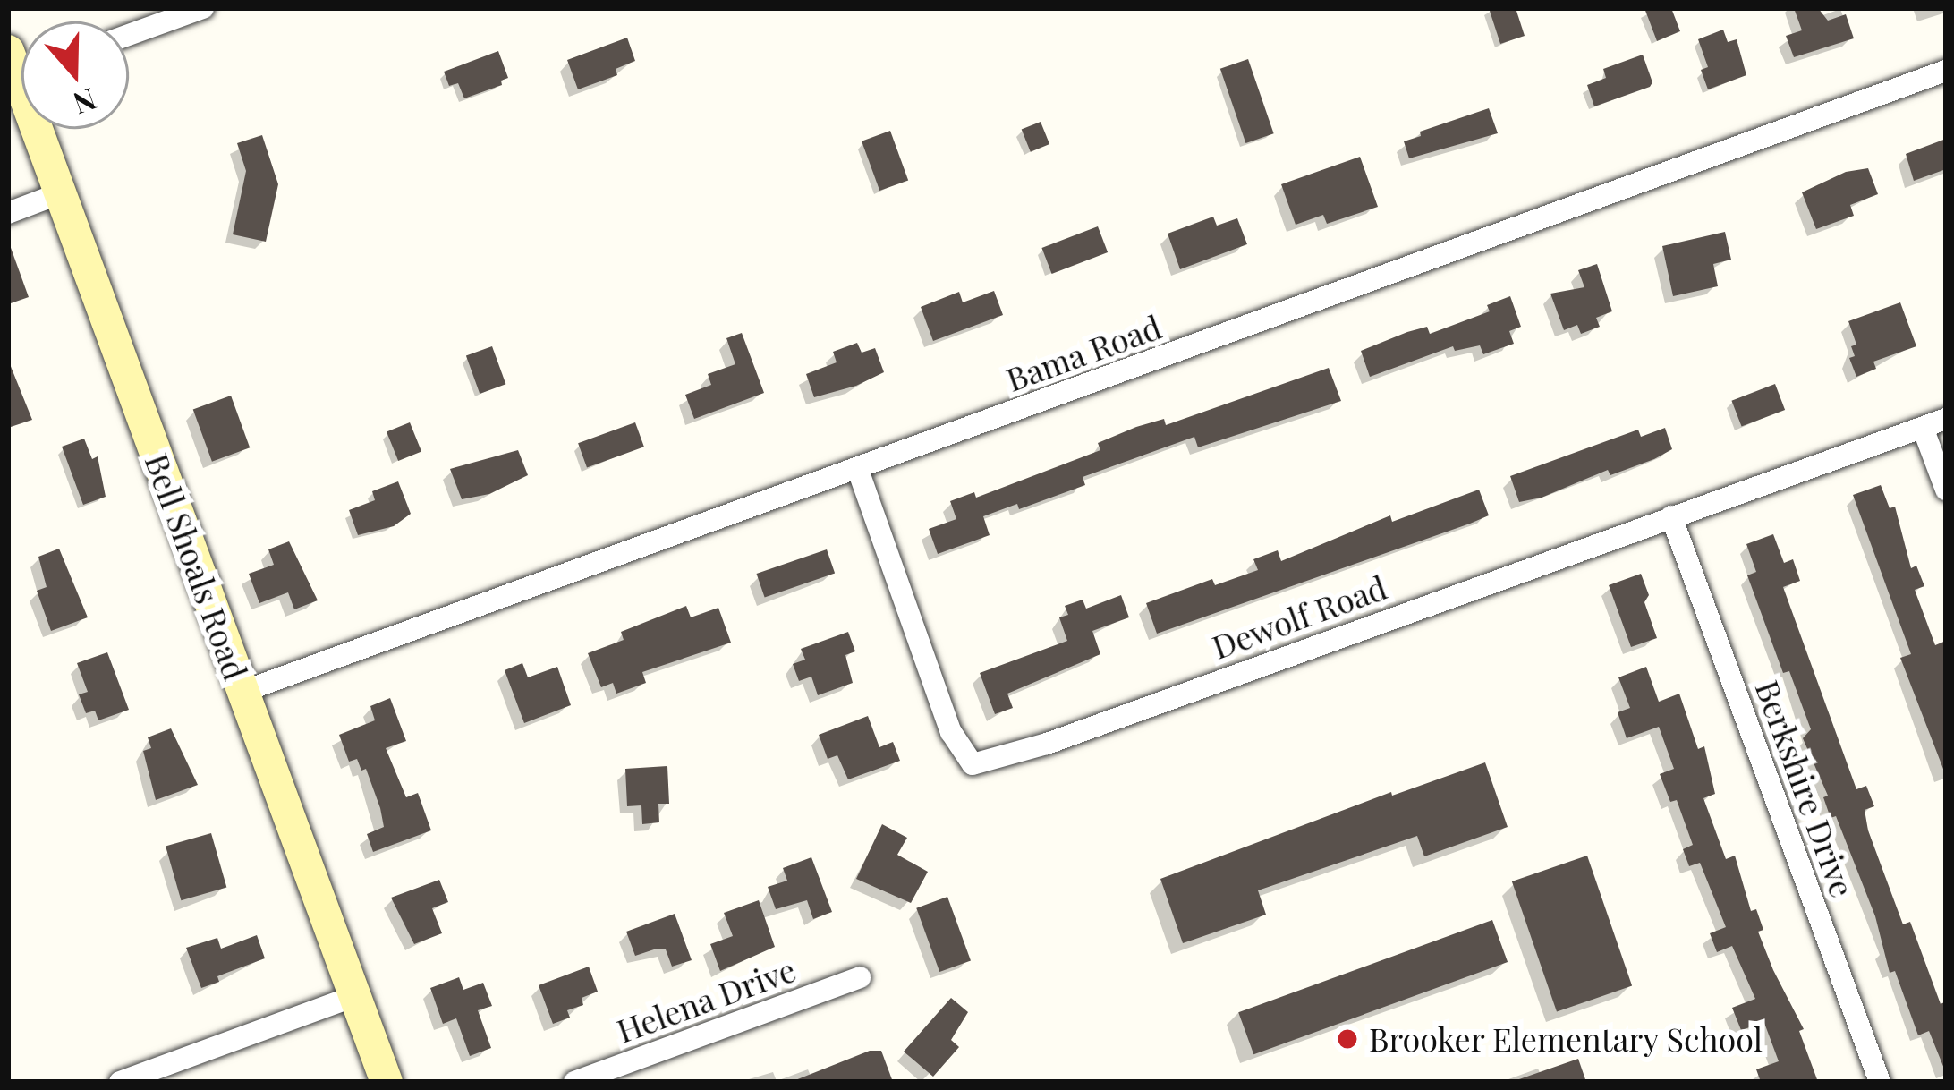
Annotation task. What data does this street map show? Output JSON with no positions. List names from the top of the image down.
{
  "streets": {
    "main road": ["Bell Shoals Road"],
    "street": [
      "Bama Road",
      "Dewolf Road",
      "Berkshire Drive",
      "Helena Drive"
    ]
  },
  "crossings": [
    ["Bama Road", "Bell Shoals Road"],
    ["Bama Road", "Dewolf Road"],
    ["Dewolf Road", "Berkshire Drive"]
  ],
  "places": ["Brooker Elementary School"],
  "north": "bottom"
}
